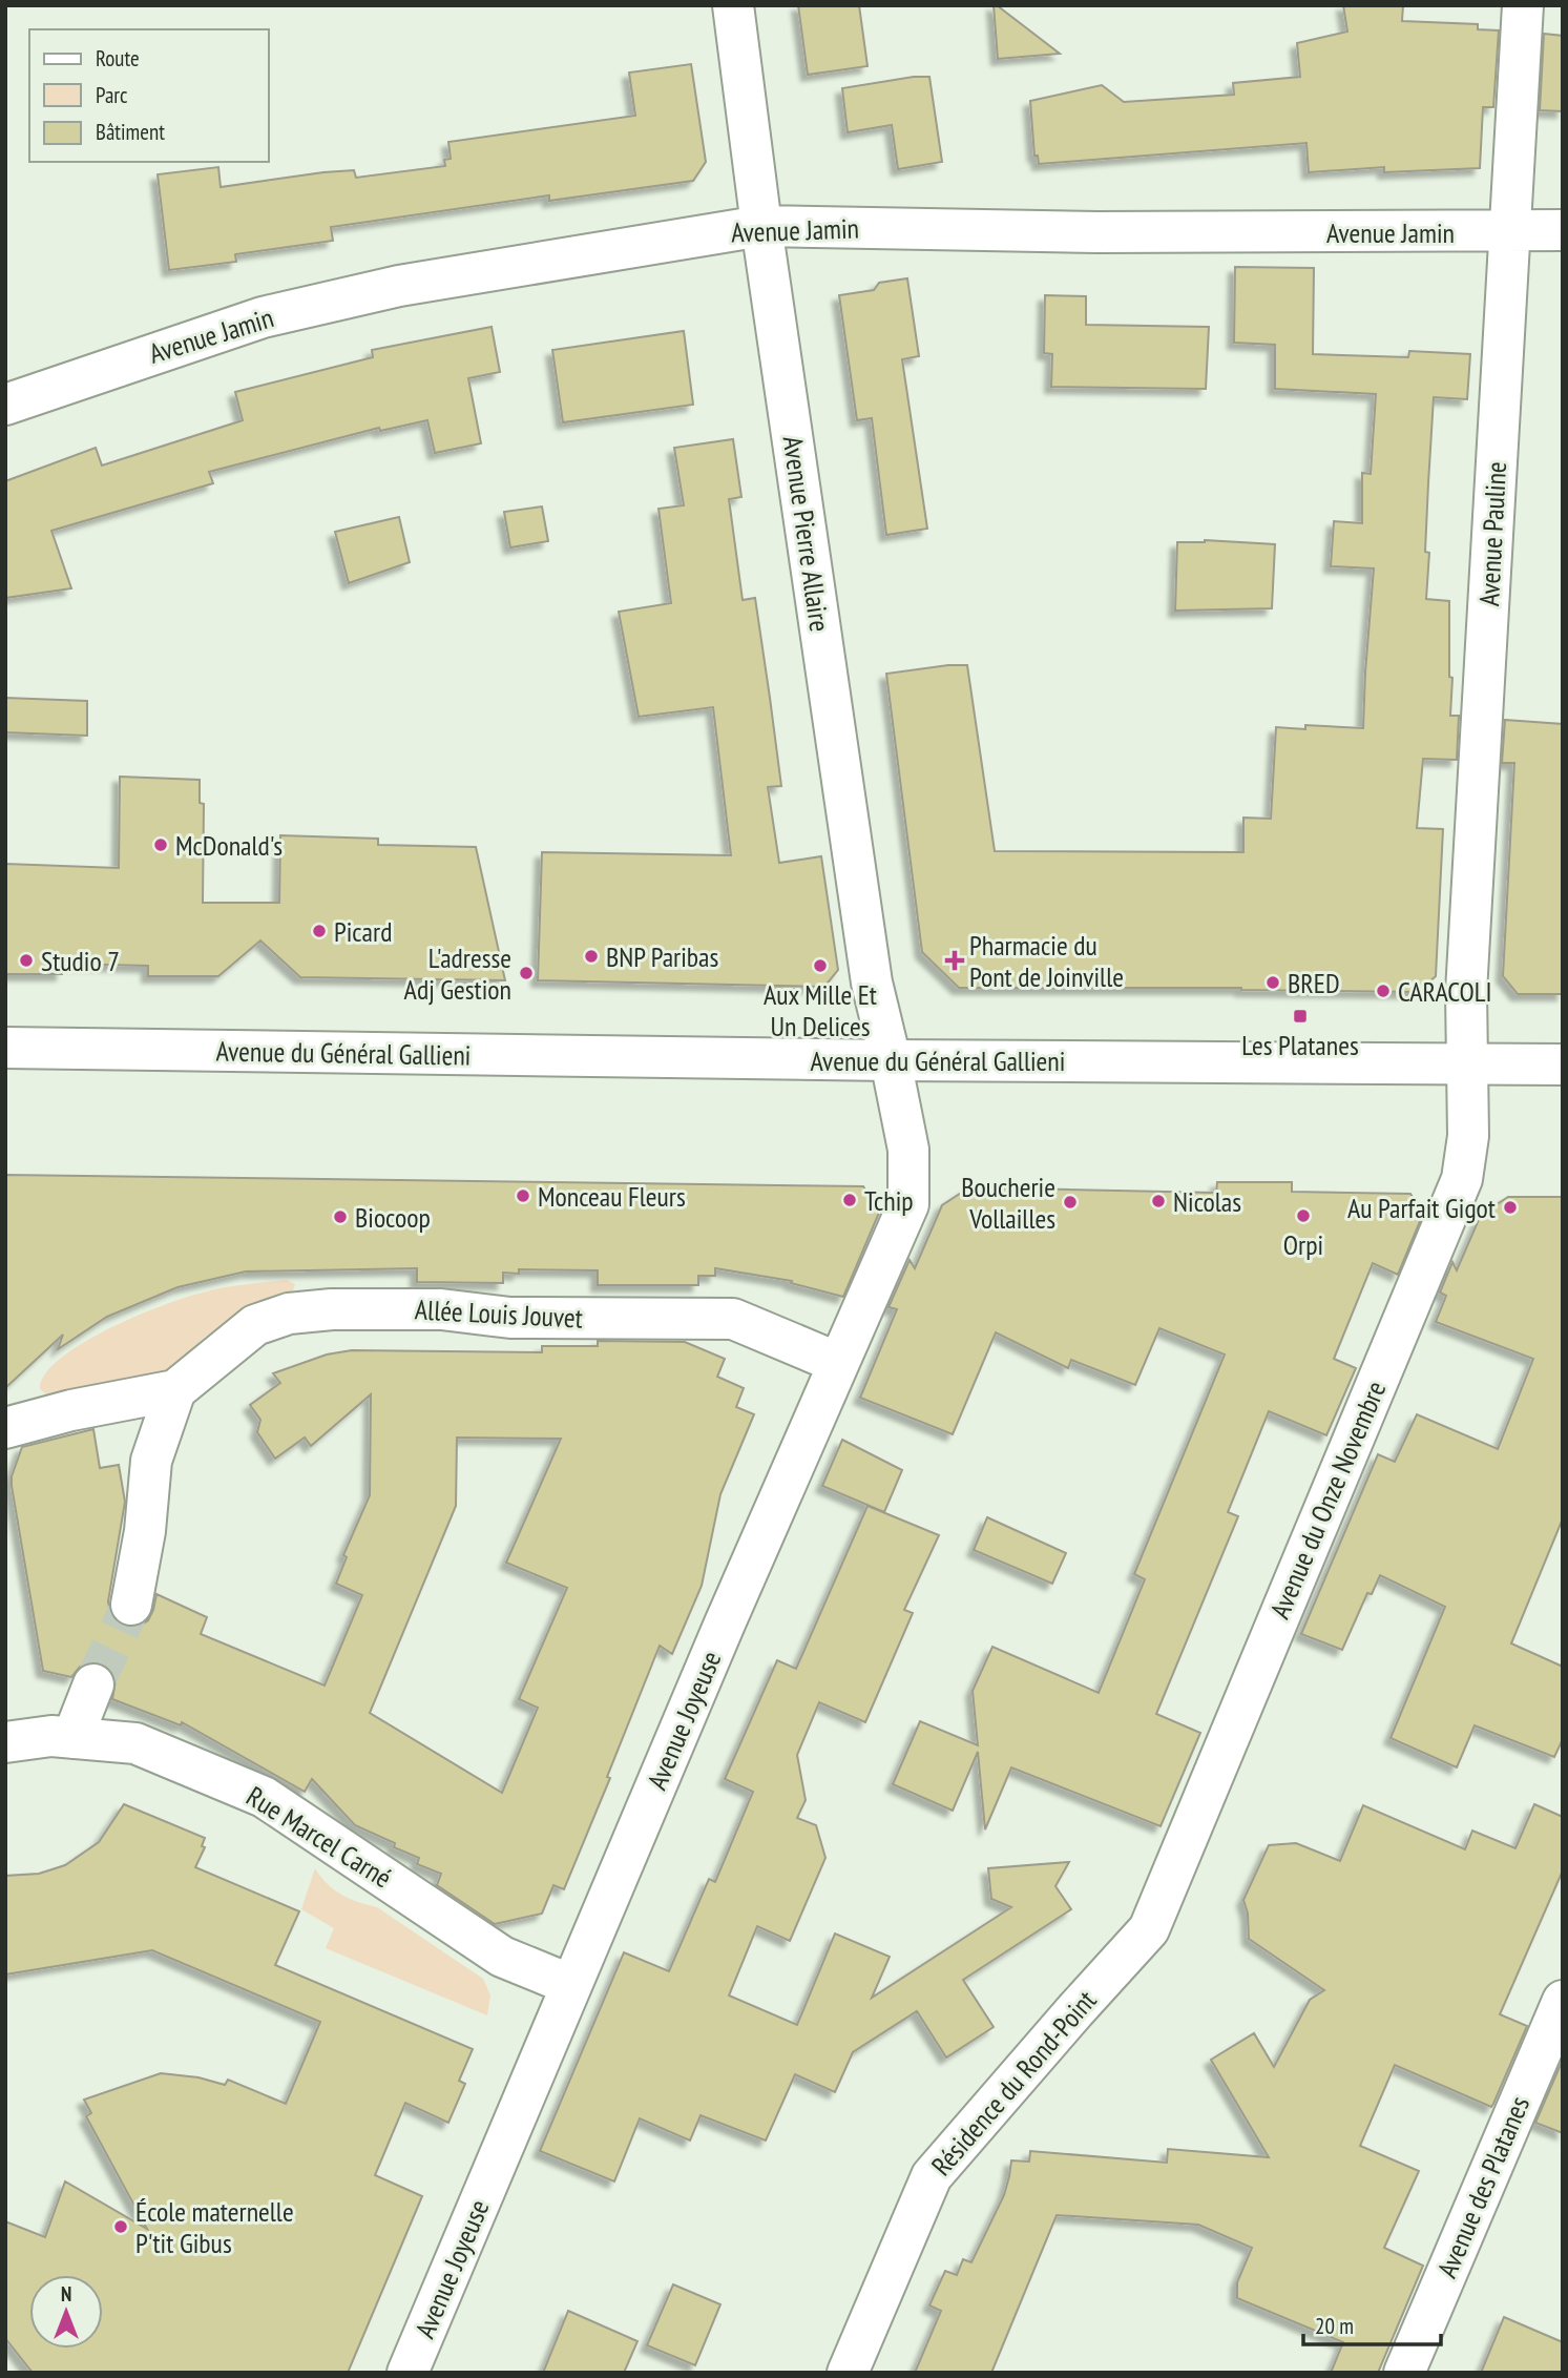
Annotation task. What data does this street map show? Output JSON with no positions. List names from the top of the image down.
{
  "streets": {
    "street": [
      "Avenue Jamin",
      "Avenue Pierre Allaire",
      "Avenue Pauline",
      "Avenue du Général Gallieni",
      "Allée Louis Jouvet",
      "Avenue du Onze Novembre",
      "Avenue Joyeuse",
      "Rue Marcel Carné",
      "Résidence du Rond-Point",
      "Avenue des Platanes"
    ]
  },
  "crossings": [
    ["Avenue Jamin", "Avenue Pierre Allaire"],
    ["Avenue Jamin", "Avenue Pauline"],
    ["Avenue Pierre Allaire", "Avenue du Général Gallieni"],
    ["Avenue Pierre Allaire", "Avenue Joyeuse"],
    ["Avenue Pauline", "Avenue du Général Gallieni"],
    ["Avenue Pauline", "Avenue du Onze Novembre"],
    ["Avenue du Général Gallieni", "Avenue du Onze Novembre"],
    ["Avenue du Général Gallieni", "Avenue Joyeuse"],
    ["Allée Louis Jouvet", "Avenue Joyeuse"],
    ["Avenue du Onze Novembre", "Résidence du Rond-Point"],
    ["Avenue Joyeuse", "Rue Marcel Carné"]
  ],
  "places": {
    "other": [
      "McDonald's",
      "Picard",
      "BNP Paribas",
      "Studio 7",
      "Aux Mille Et Un Delices",
      "L'adresse Adj Gestion",
      "BRED",
      "CARACOLI",
      "Monceau Fleurs",
      "Tchip",
      "Nicolas",
      "Boucherie Vollailles",
      "Au Parfait Gigot",
      "Orpi",
      "Biocoop",
      "École maternelle P'tit Gibus"
    ],
    "health": ["Pharmacie du Pont de Joinville"],
    "transit": ["Les Platanes"]
  },
  "legend": ["Route", "Parc", "Bâtiment"],
  "scale_bar": "20 m",
  "north": "top"
}
